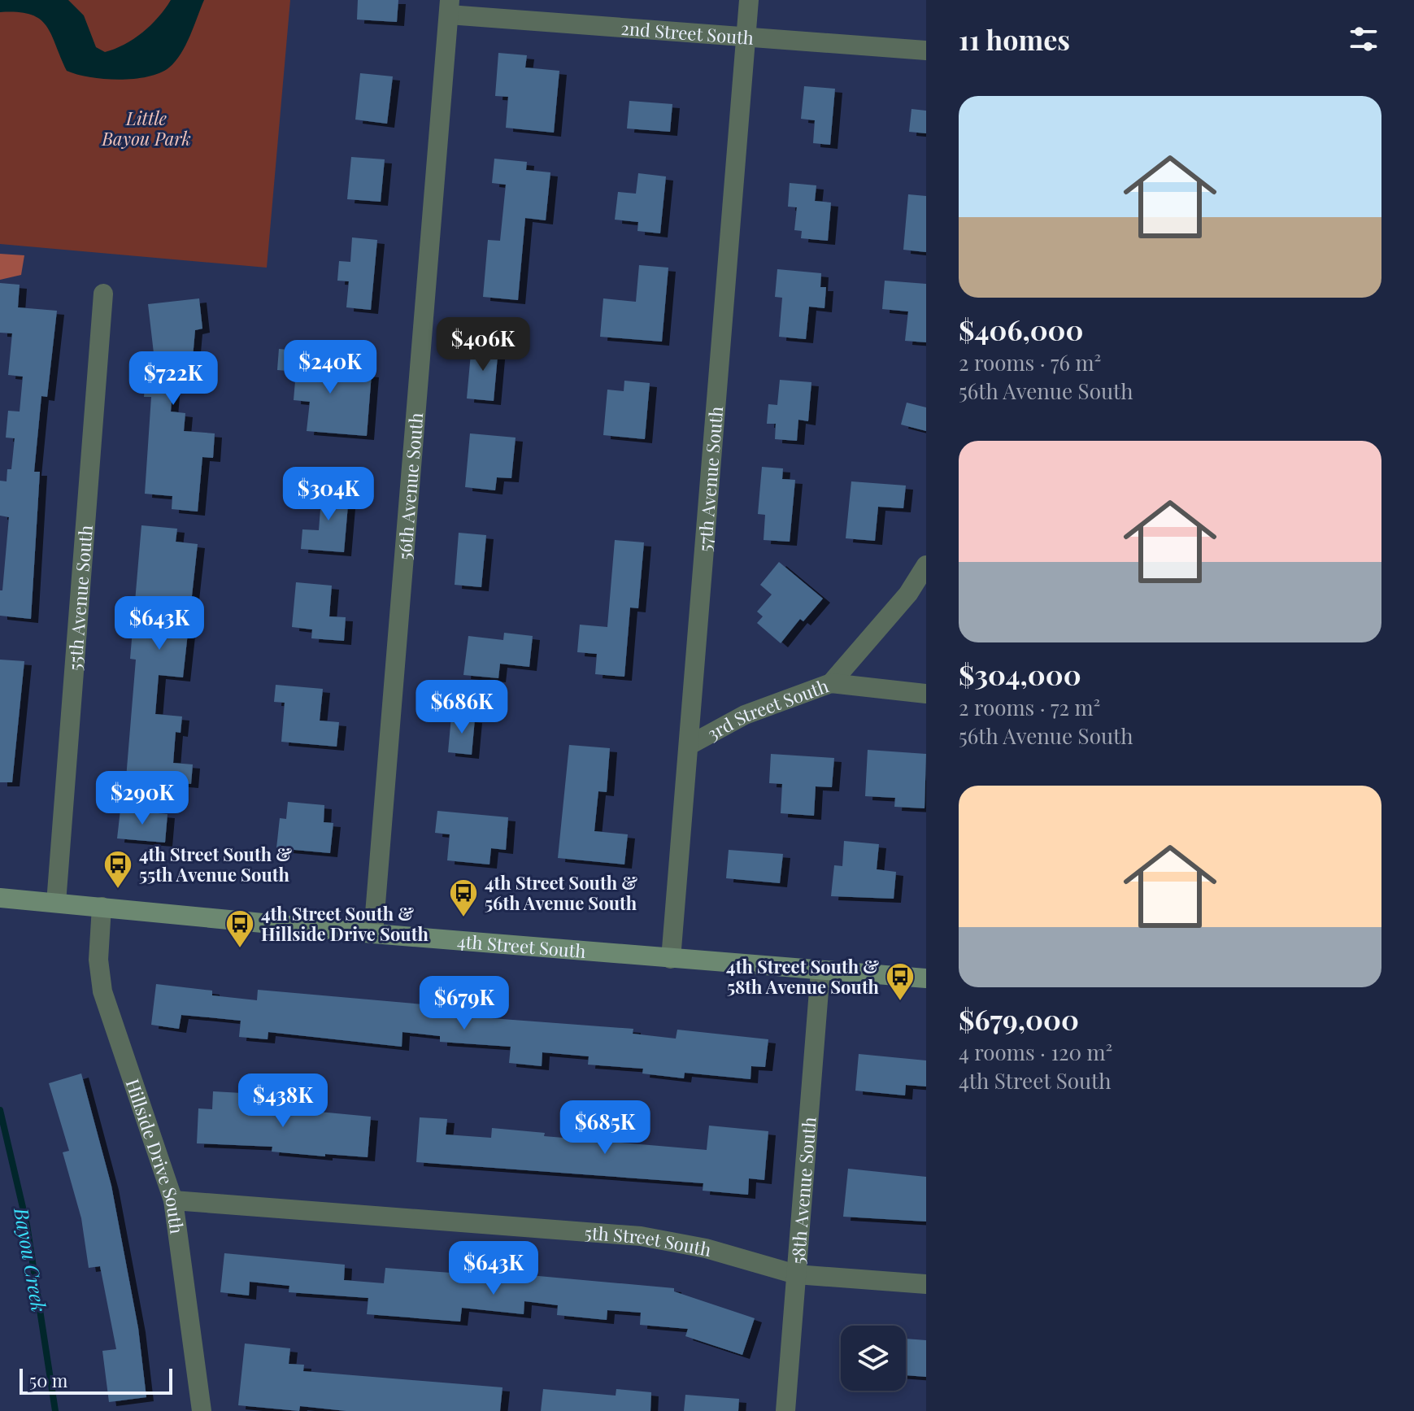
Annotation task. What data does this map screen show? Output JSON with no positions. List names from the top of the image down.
{
  "streets": {
    "street": [
      "2nd Street South",
      "57th Avenue South",
      "56th Avenue South",
      "55th Avenue South",
      "3rd Street South",
      "4th Street South",
      "Hillside Drive South",
      "58th Avenue South",
      "5th Street South"
    ]
  },
  "crossings": [
    ["2nd Street South", "57th Avenue South"],
    ["2nd Street South", "56th Avenue South"],
    ["57th Avenue South", "3rd Street South"],
    ["57th Avenue South", "4th Street South"],
    ["56th Avenue South", "4th Street South"],
    ["55th Avenue South", "4th Street South"],
    ["4th Street South", "Hillside Drive South"],
    ["4th Street South", "58th Avenue South"],
    ["Hillside Drive South", "5th Street South"],
    ["58th Avenue South", "5th Street South"]
  ],
  "water": ["Bayou Creek"],
  "parks": ["Little Bayou Park"],
  "places": {
    "bus stop": [
      "4th Street South & 55th Avenue South",
      "4th Street South & 56th Avenue South",
      "4th Street South & Hillside Drive South",
      "4th Street South & 58th Avenue South"
    ]
  },
  "scale_bar": "50 m",
  "page": {
    "heading": "11 homes",
    "list": [
      {
        "name": "$406,000",
        "note": "2 rooms · 76 m² · 56th Avenue South"
      },
      {
        "name": "$304,000",
        "note": "2 rooms · 72 m² · 56th Avenue South"
      },
      {
        "name": "$679,000",
        "note": "4 rooms · 120 m² · 4th Street South"
      }
    ],
    "price": [
      "$406K",
      "$240K",
      "$722K",
      "$304K",
      "$643K",
      "$686K",
      "$290K",
      "$679K",
      "$438K",
      "$685K",
      "$643K"
    ],
    "scale": "50 m"
  }
}
